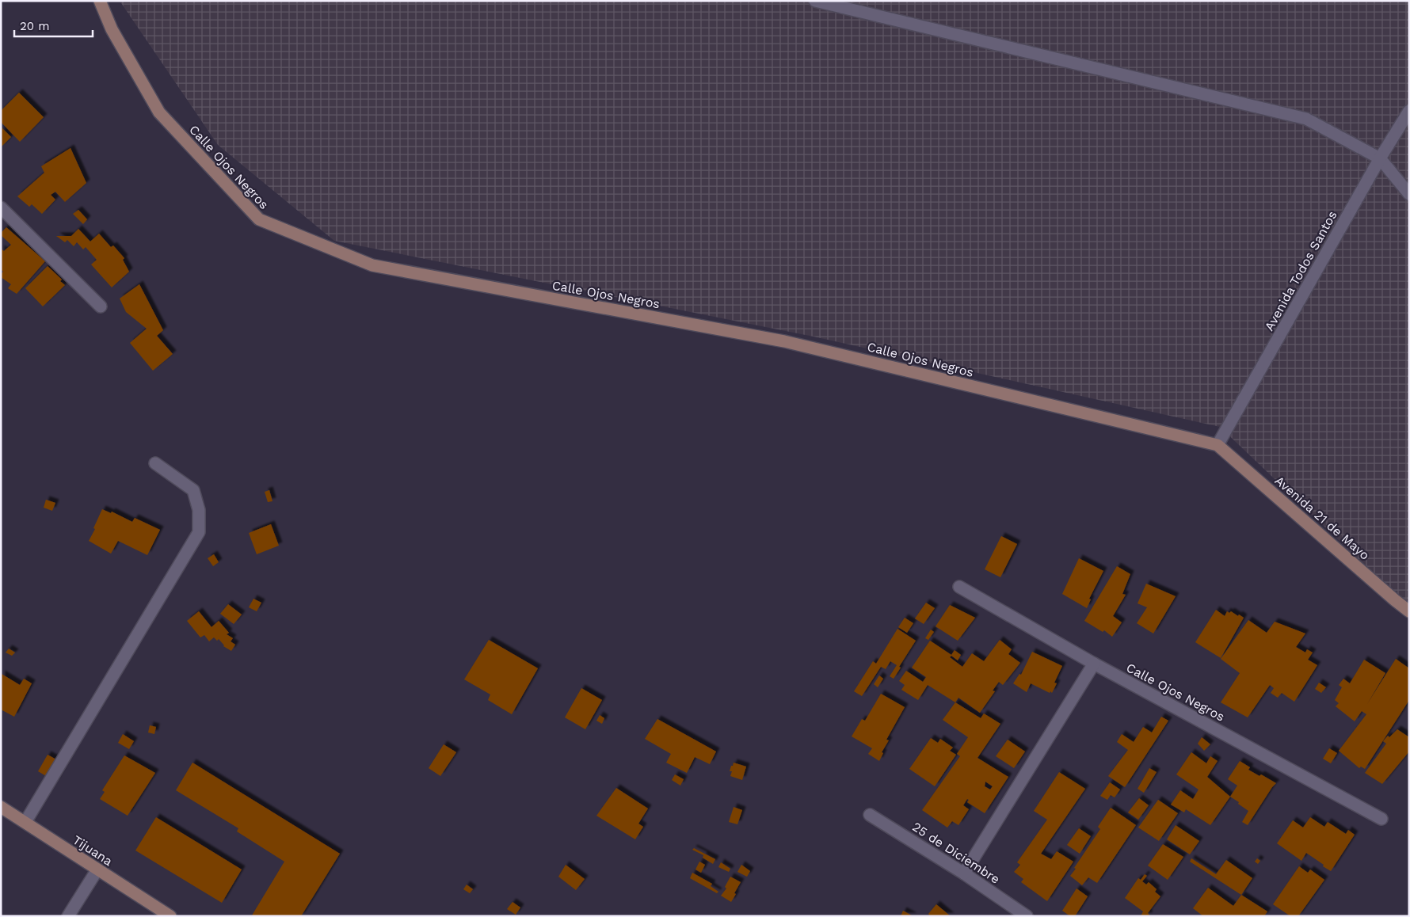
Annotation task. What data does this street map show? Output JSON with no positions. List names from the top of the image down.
{
  "streets": {
    "street": [
      "Calle Ojos Negros",
      "Avenida Todos Santos",
      "Avenida 21 de Mayo",
      "Tijuana",
      "25 de Diciembre"
    ]
  },
  "crossings": [
    ["Calle Ojos Negros", "Avenida Todos Santos"],
    ["Calle Ojos Negros", "Avenida 21 de Mayo"],
    ["Avenida Todos Santos", "Avenida 21 de Mayo"]
  ],
  "scale_bar": "20 m"
}
